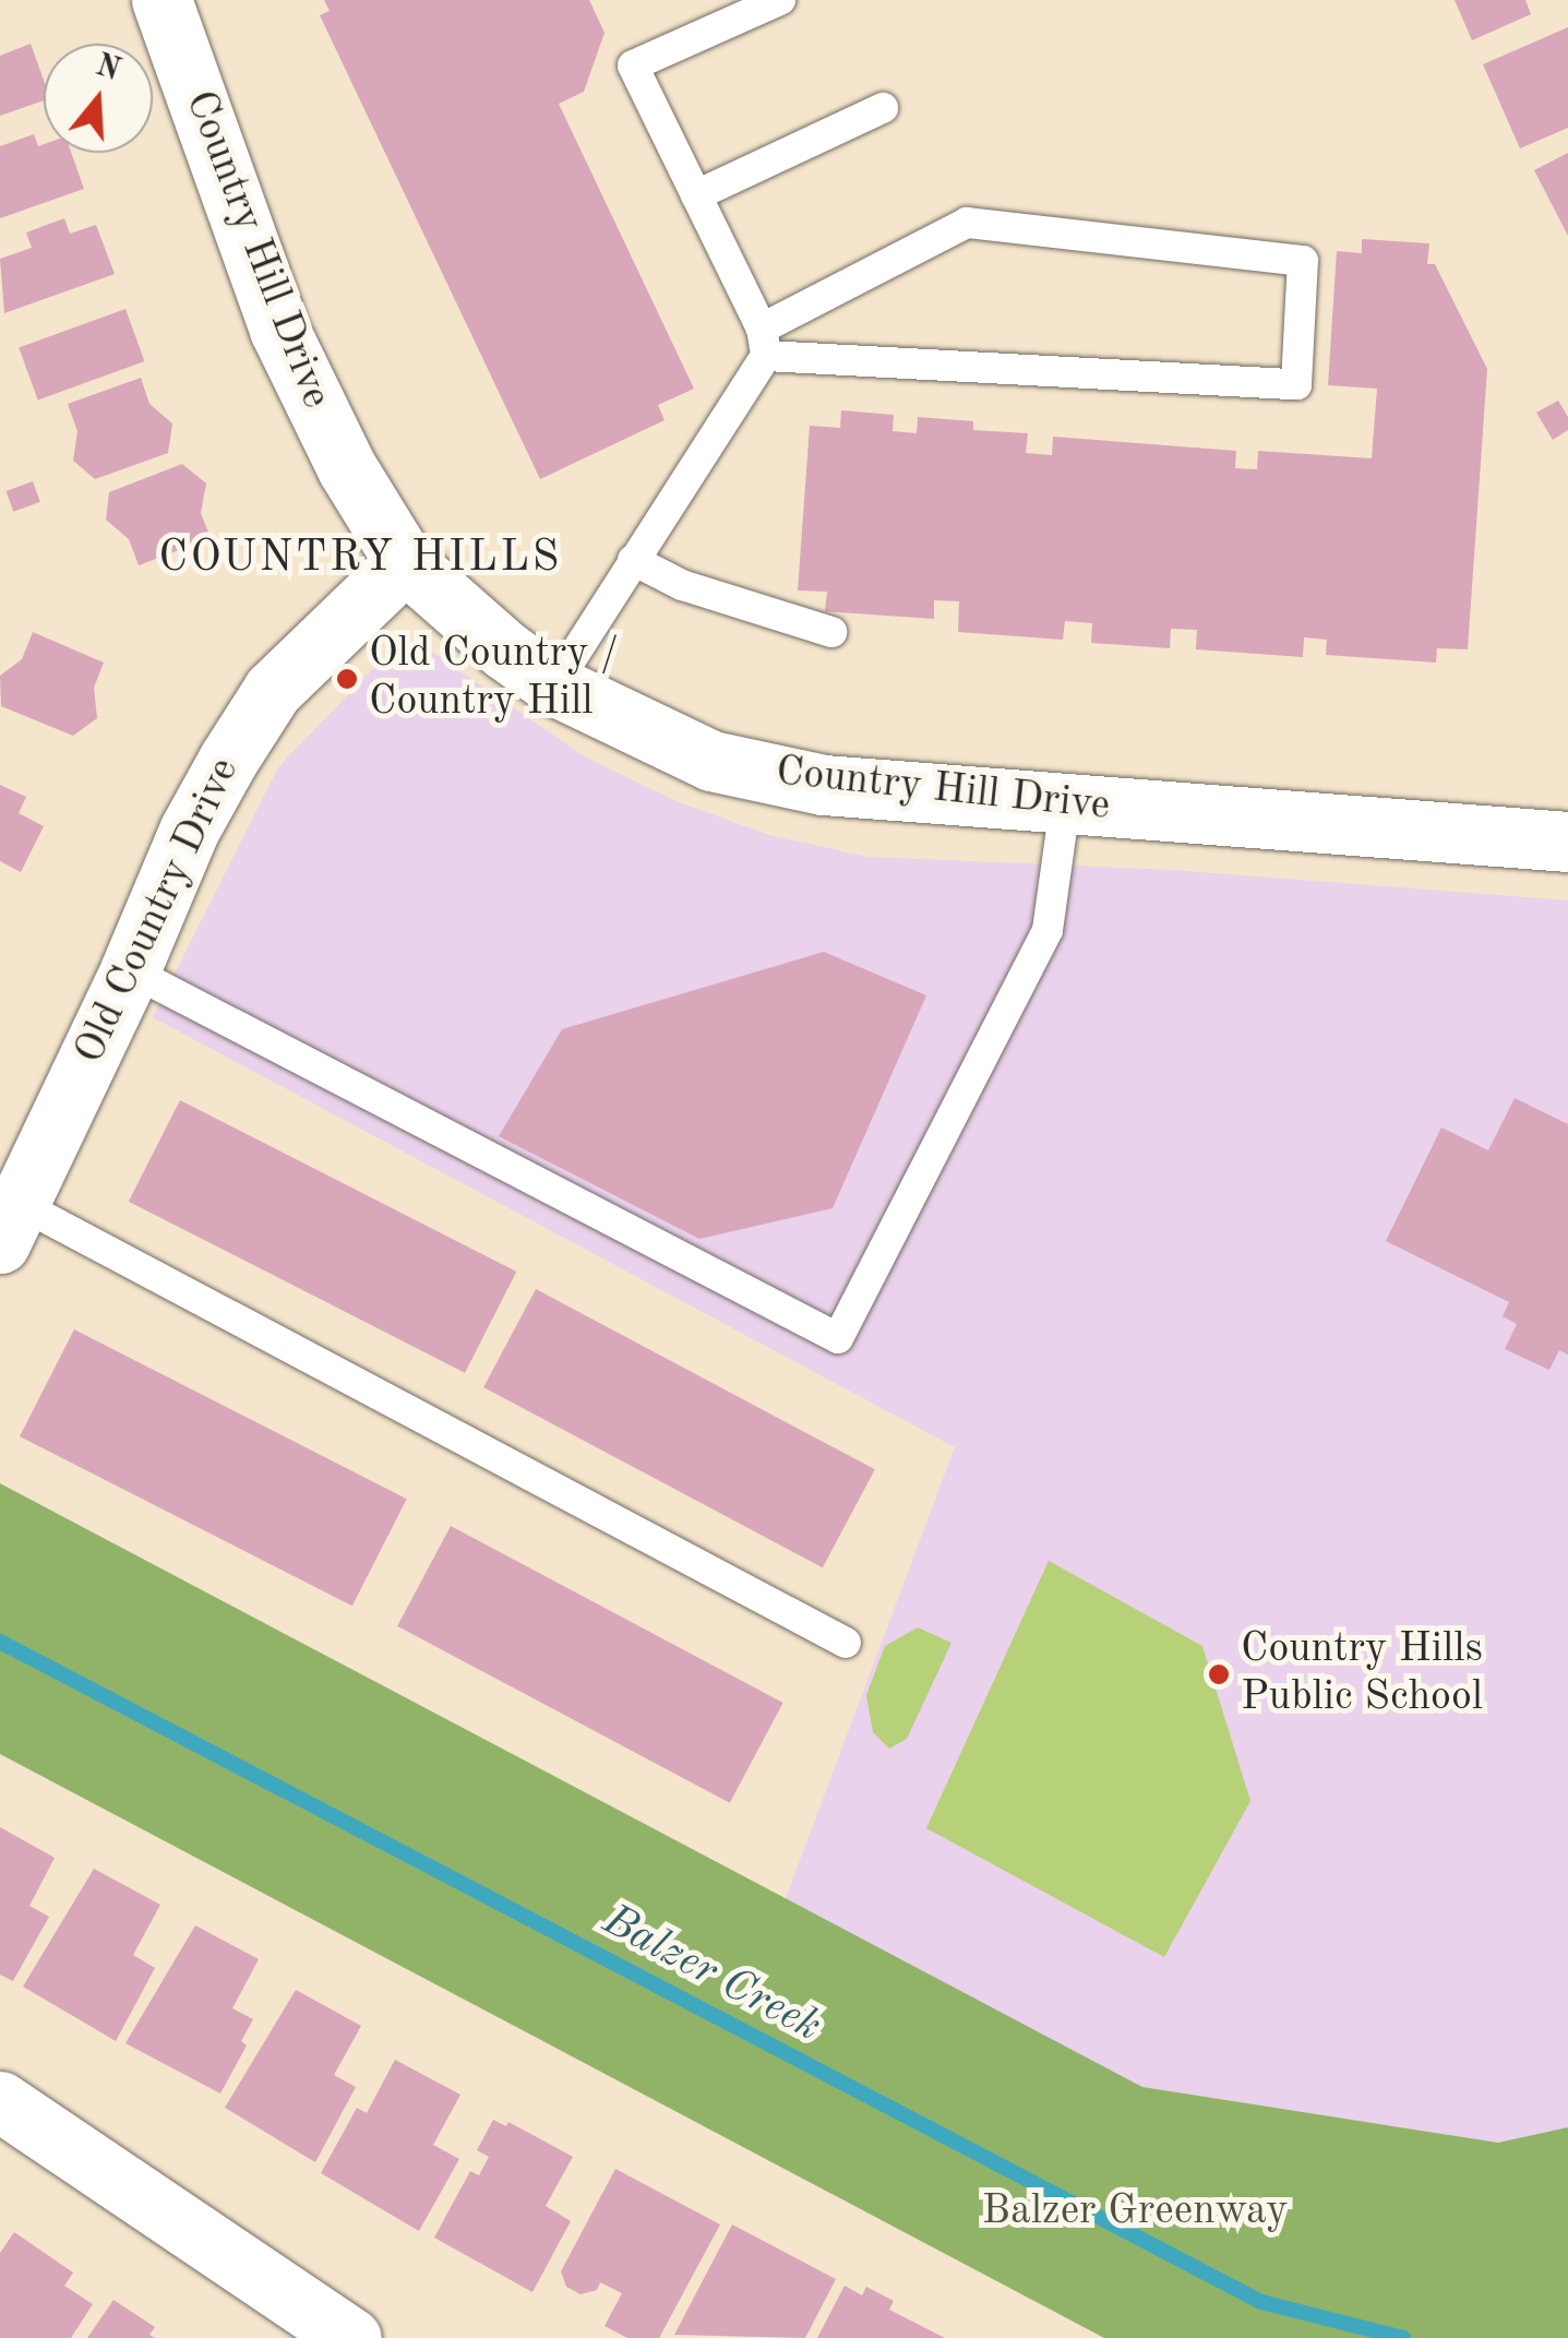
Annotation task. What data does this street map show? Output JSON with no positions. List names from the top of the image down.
{
  "streets": {
    "street": ["Country Hill Drive", "Old Country Drive"]
  },
  "crossings": [
    ["Country Hill Drive", "Old Country Drive"]
  ],
  "districts": ["COUNTRY HILLS"],
  "water": ["Balzer Creek"],
  "parks": ["Balzer Greenway"],
  "places": ["Old Country / Country Hill", "Country Hills Public School"],
  "north": "top"
}
